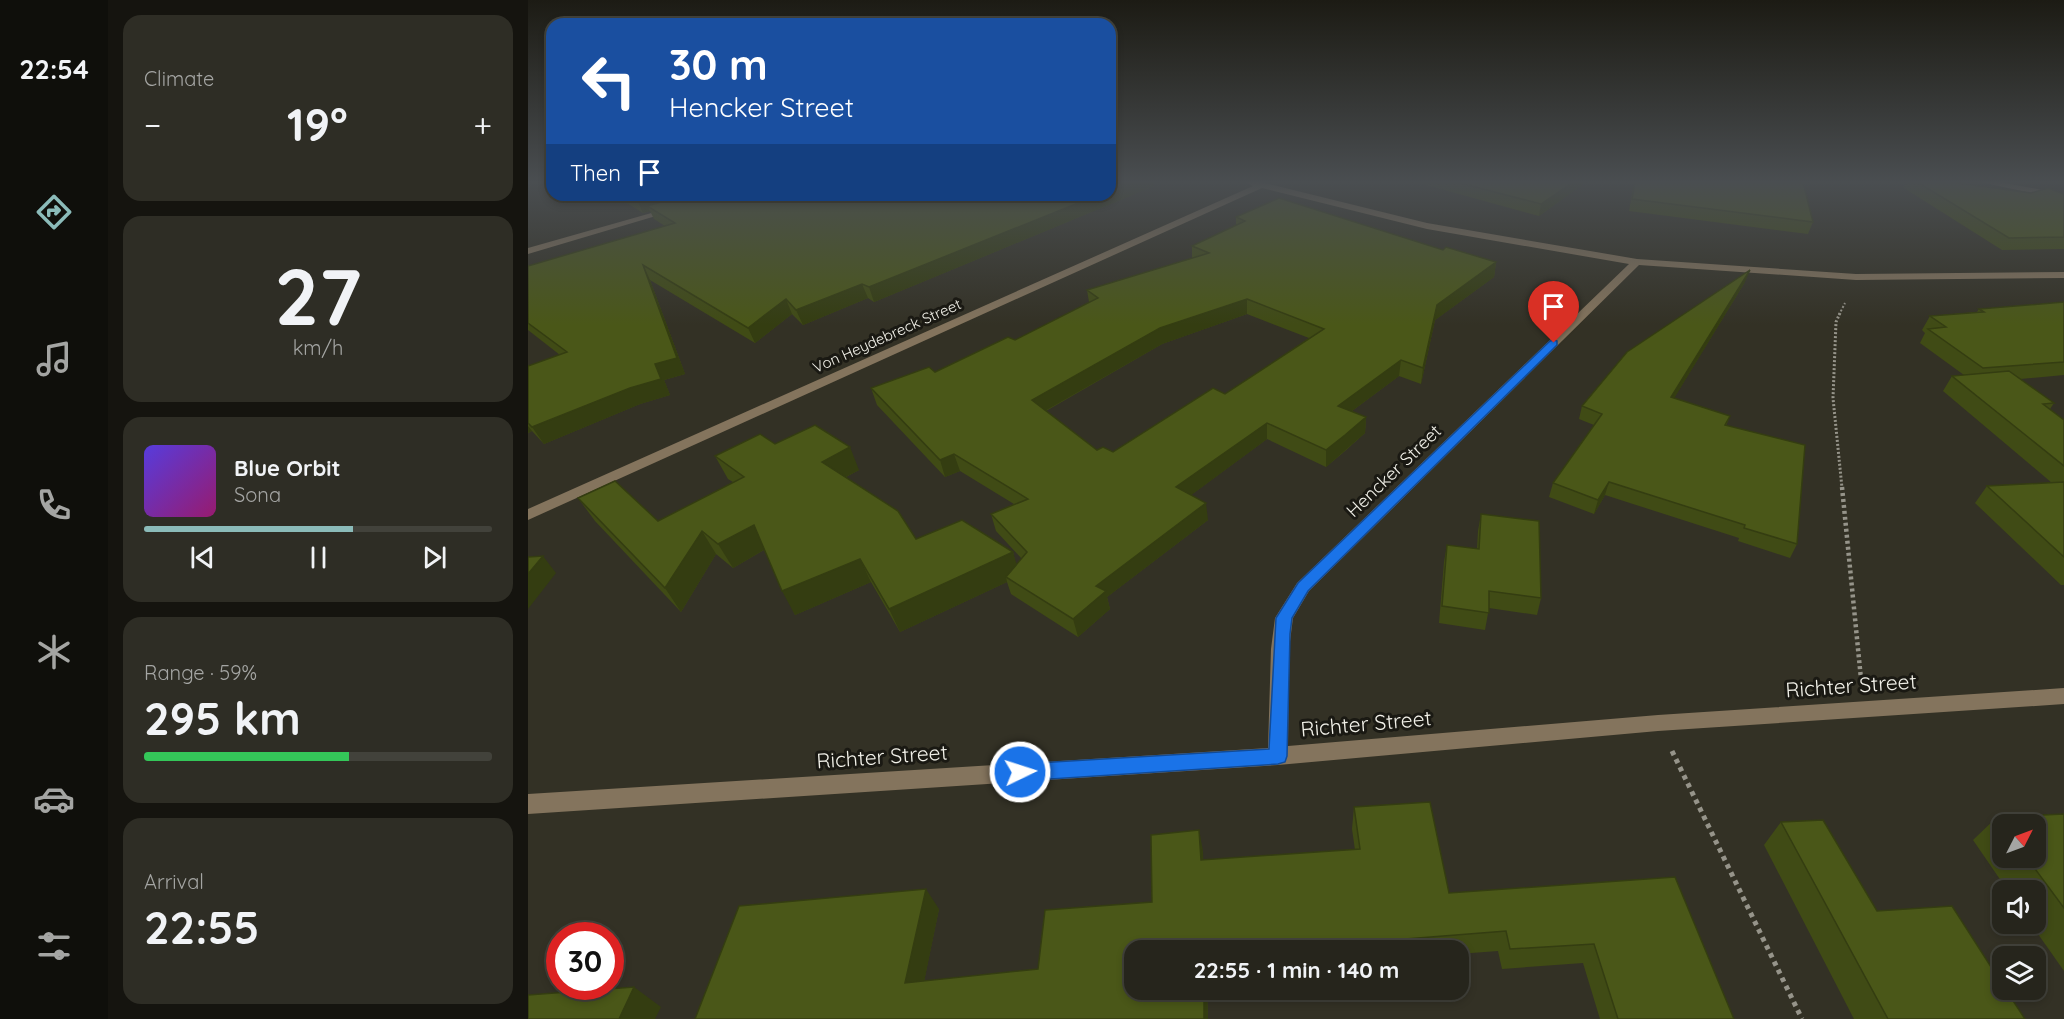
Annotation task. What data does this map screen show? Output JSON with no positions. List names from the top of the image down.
{
  "streets": {
    "street": ["Von Heydebreck Street", "Hencker Street", "Richter Street"]
  },
  "crossings": [
    ["Hencker Street", "Richter Street"]
  ],
  "north": "top right",
  "page": {
    "tabs": "22:54",
    "tile": [
      "Climate",
      ["27", "km/h"],
      ["Range · 59%", "295 km"],
      ["Arrival", "22:55"]
    ],
    "turn": ["30 m", "Hencker Street"],
    "heat": ["−", "19°", "+"],
    "then": "Then",
    "song": ["Blue Orbit", "Sona"],
    "limit": "30",
    "trip": "22:55 · 1 min · 140 m"
  }
}
